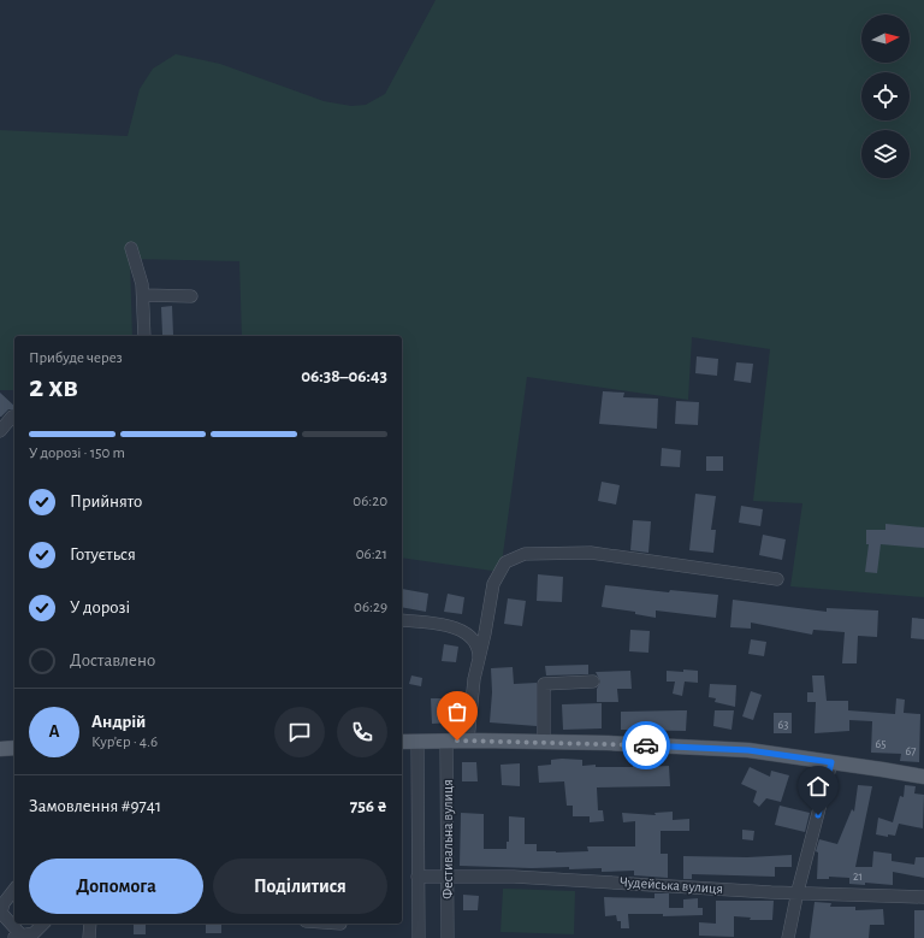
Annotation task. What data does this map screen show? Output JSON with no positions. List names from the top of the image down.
{
  "streets": {
    "street": ["Фестивальна вулиця", "Чудейська вулиця"]
  },
  "crossings": [
    ["Фестивальна вулиця", "Чудейська вулиця"]
  ],
  "house_numbers": [
    "63",
    "65",
    "67",
    "21"
  ],
  "north": "right",
  "page": {
    "heading": ["2 хв", "Прибуде через", "06:38–06:43"],
    "panel": [
      "Андрій",
      "Кур’єр · 4.6",
      "Замовлення #9741",
      "756 ₴"
    ],
    "bar": "У дорозі · 150 m",
    "list": [
      ["Прийнято", "06:20"],
      ["Готується", "06:21"],
      ["У дорозі", "06:29"],
      "Доставлено"
    ],
    "round": "А",
    "buttons": ["Допомога", "Поділитися"]
  }
}
